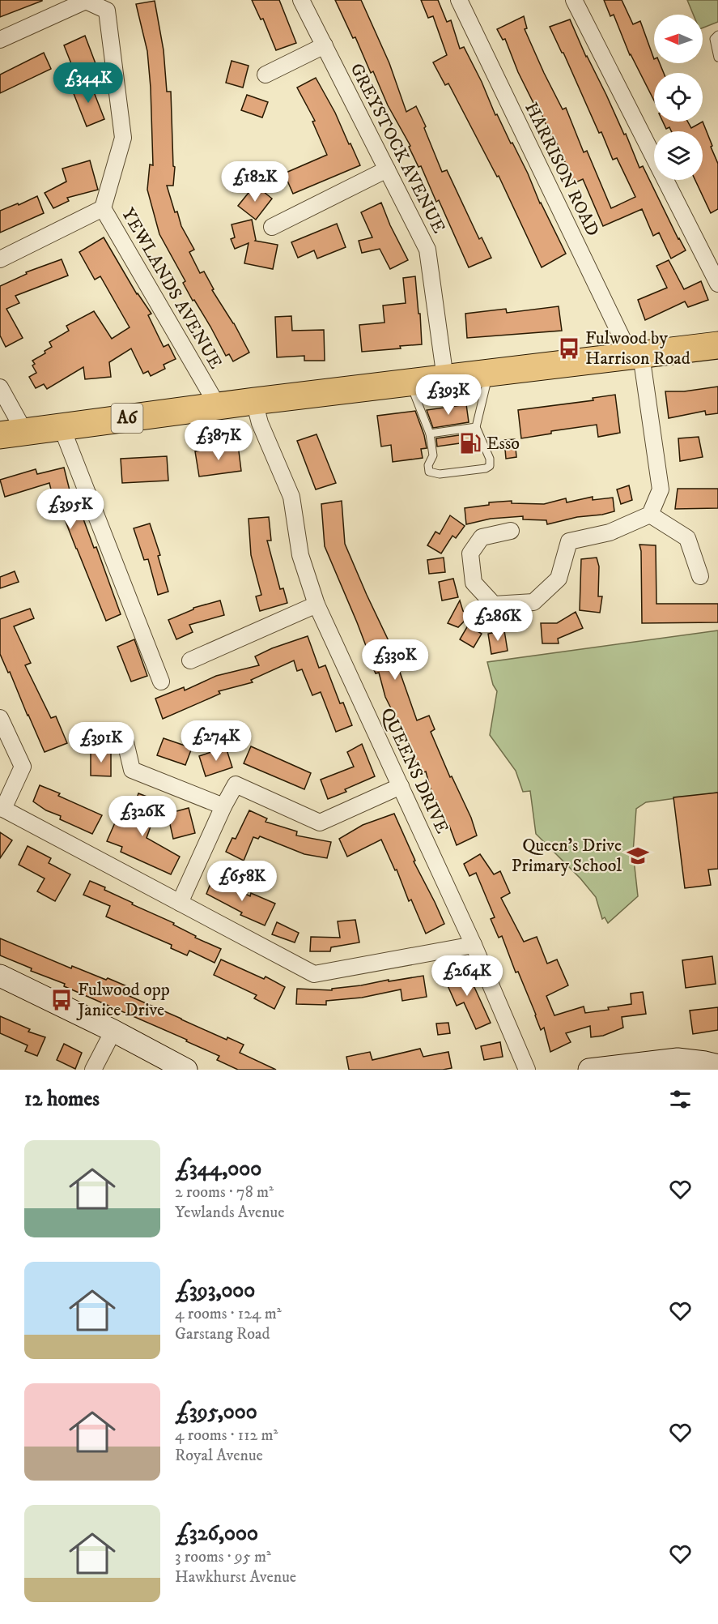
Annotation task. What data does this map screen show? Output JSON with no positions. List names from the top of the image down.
{
  "streets": {
    "highway": ["A6"],
    "street": [
      "GREYSTOCK AVENUE",
      "HARRISON ROAD",
      "YEWLANDS AVENUE",
      "QUEENS DRIVE"
    ]
  },
  "crossings": [
    ["GREYSTOCK AVENUE", "A6"],
    ["HARRISON ROAD", "A6"],
    ["YEWLANDS AVENUE", "A6"],
    ["A6", "QUEENS DRIVE"]
  ],
  "places": {
    "bus stop": ["Fulwood by Harrison Road", "Fulwood opp Janice Drive"],
    "fuel station": ["Esso"],
    "school or university": ["Queen's Drive Primary School"]
  },
  "north": "left",
  "page": {
    "price": [
      "£344K",
      "£182K",
      "£393K",
      "£387K",
      "£395K",
      "£286K",
      "£330K",
      "£274K",
      "£391K",
      "£326K",
      "£658K",
      "£264K"
    ],
    "heading": "12 homes",
    "list": [
      {
        "name": "£344,000",
        "note": "2 rooms · 78 m² · Yewlands Avenue"
      },
      {
        "name": "£393,000",
        "note": "4 rooms · 124 m² · Garstang Road"
      },
      {
        "name": "£395,000",
        "note": "4 rooms · 112 m² · Royal Avenue"
      },
      {
        "name": "£326,000",
        "note": "3 rooms · 95 m² · Hawkhurst Avenue"
      }
    ]
  }
}
